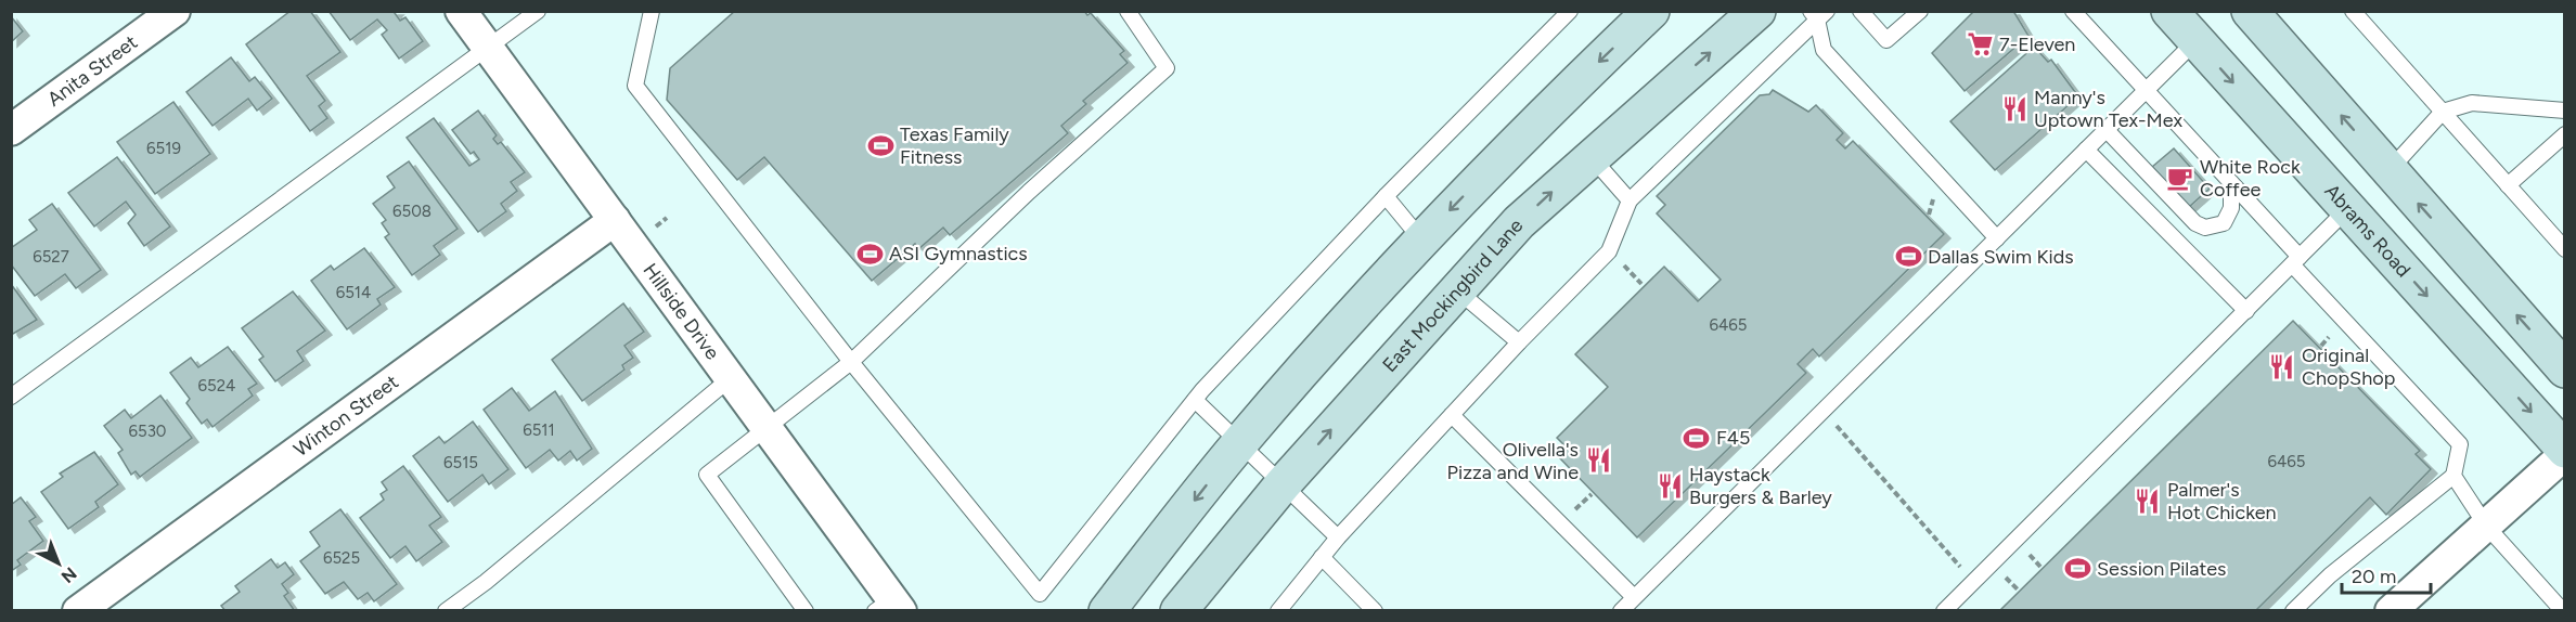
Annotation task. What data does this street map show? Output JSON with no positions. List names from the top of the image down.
{
  "streets": {
    "main road": ["Abrams Road", "East Mockingbird Lane"],
    "street": ["Anita Street", "Hillside Drive", "Winton Street"]
  },
  "crossings": [
    ["Hillside Drive", "Winton Street"]
  ],
  "places": {
    "supermarket": ["7-Eleven"],
    "restaurant": [
      "Manny's Uptown Tex-Mex",
      "Original ChopShop",
      "Olivella's Pizza and Wine",
      "Haystack Burgers & Barley",
      "Palmer's Hot Chicken"
    ],
    "sports": [
      "Texas Family Fitness",
      "ASI Gymnastics",
      "Dallas Swim Kids",
      "F45",
      "Session Pilates"
    ],
    "cafe": ["White Rock Coffee"]
  },
  "house_numbers": [
    "6519",
    "6508",
    "6527",
    "6514",
    "6465",
    "6524",
    "6511",
    "6530",
    "6465",
    "6515",
    "6525"
  ],
  "scale_bar": "20 m",
  "north": "bottom right"
}
